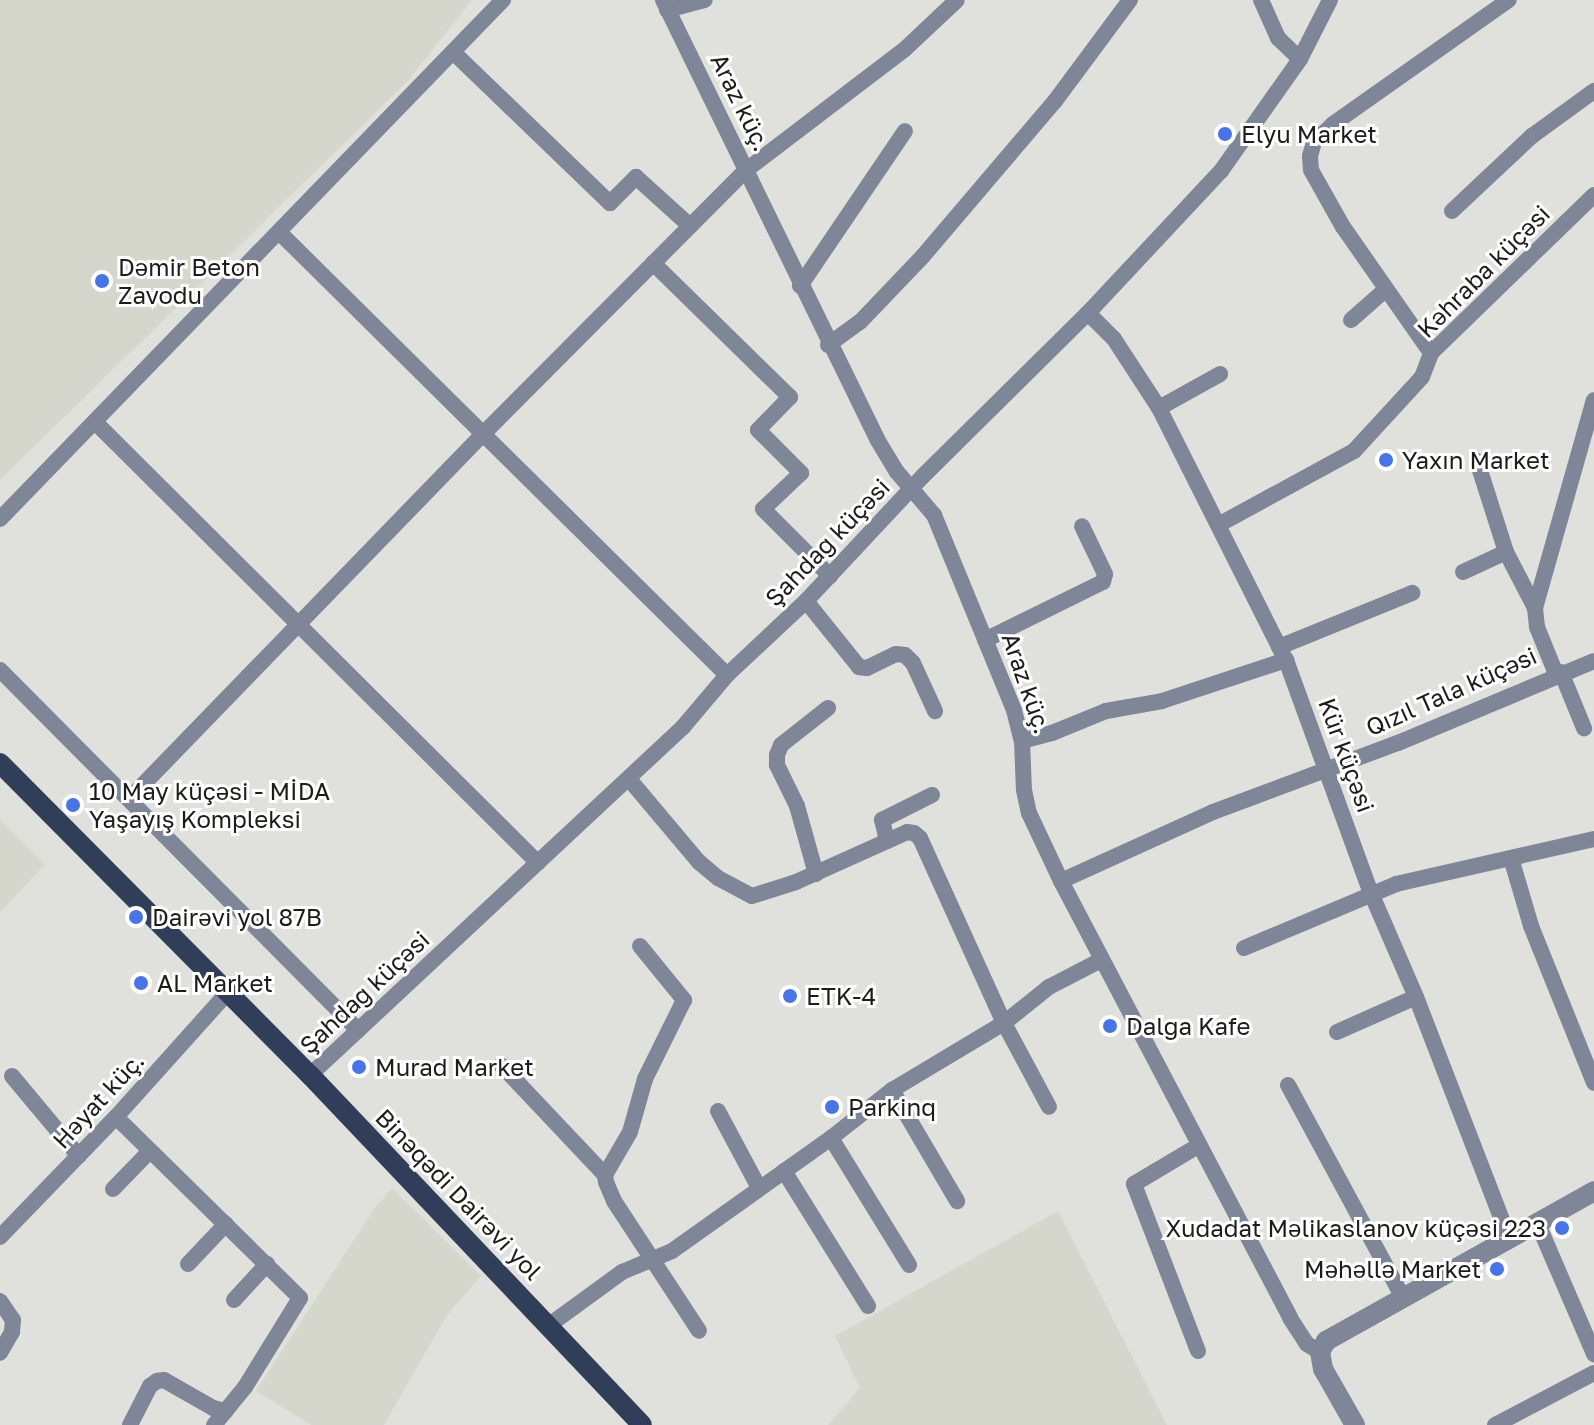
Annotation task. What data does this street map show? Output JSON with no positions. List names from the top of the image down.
{
  "streets": {
    "main road": ["Binəqədi Dairəvi yol"],
    "street": [
      "Araz küç.",
      "Kəhraba küçəsi",
      "Şahdağ küçəsi",
      "Qızıl Tala küçəsi",
      "Kür küçəsi",
      "Həyat küç."
    ]
  },
  "crossings": [
    ["Araz küç.", "Şahdağ küçəsi"],
    ["Araz küç.", "Qızıl Tala küçəsi"],
    ["Kəhraba küçəsi", "Kür küçəsi"],
    ["Şahdağ küçəsi", "Kür küçəsi"],
    ["Şahdağ küçəsi", "Binəqədi Dairəvi yol"],
    ["Qızıl Tala küçəsi", "Kür küçəsi"],
    ["Həyat küç.", "Binəqədi Dairəvi yol"]
  ],
  "places": [
    "Elyu Market",
    "Dəmir Beton Zavodu",
    "Yaxın Market",
    "10 May küçəsi - MİDA Yaşayış Kompleksi",
    "Dairəvi yol 87B",
    "AL Market",
    "ETK-4",
    "Dalğa Kafe",
    "Murad Market",
    "Parkinq",
    "Xudadat Məlikaslanov küçəsi 223",
    "Məhəllə Market"
  ]
}
